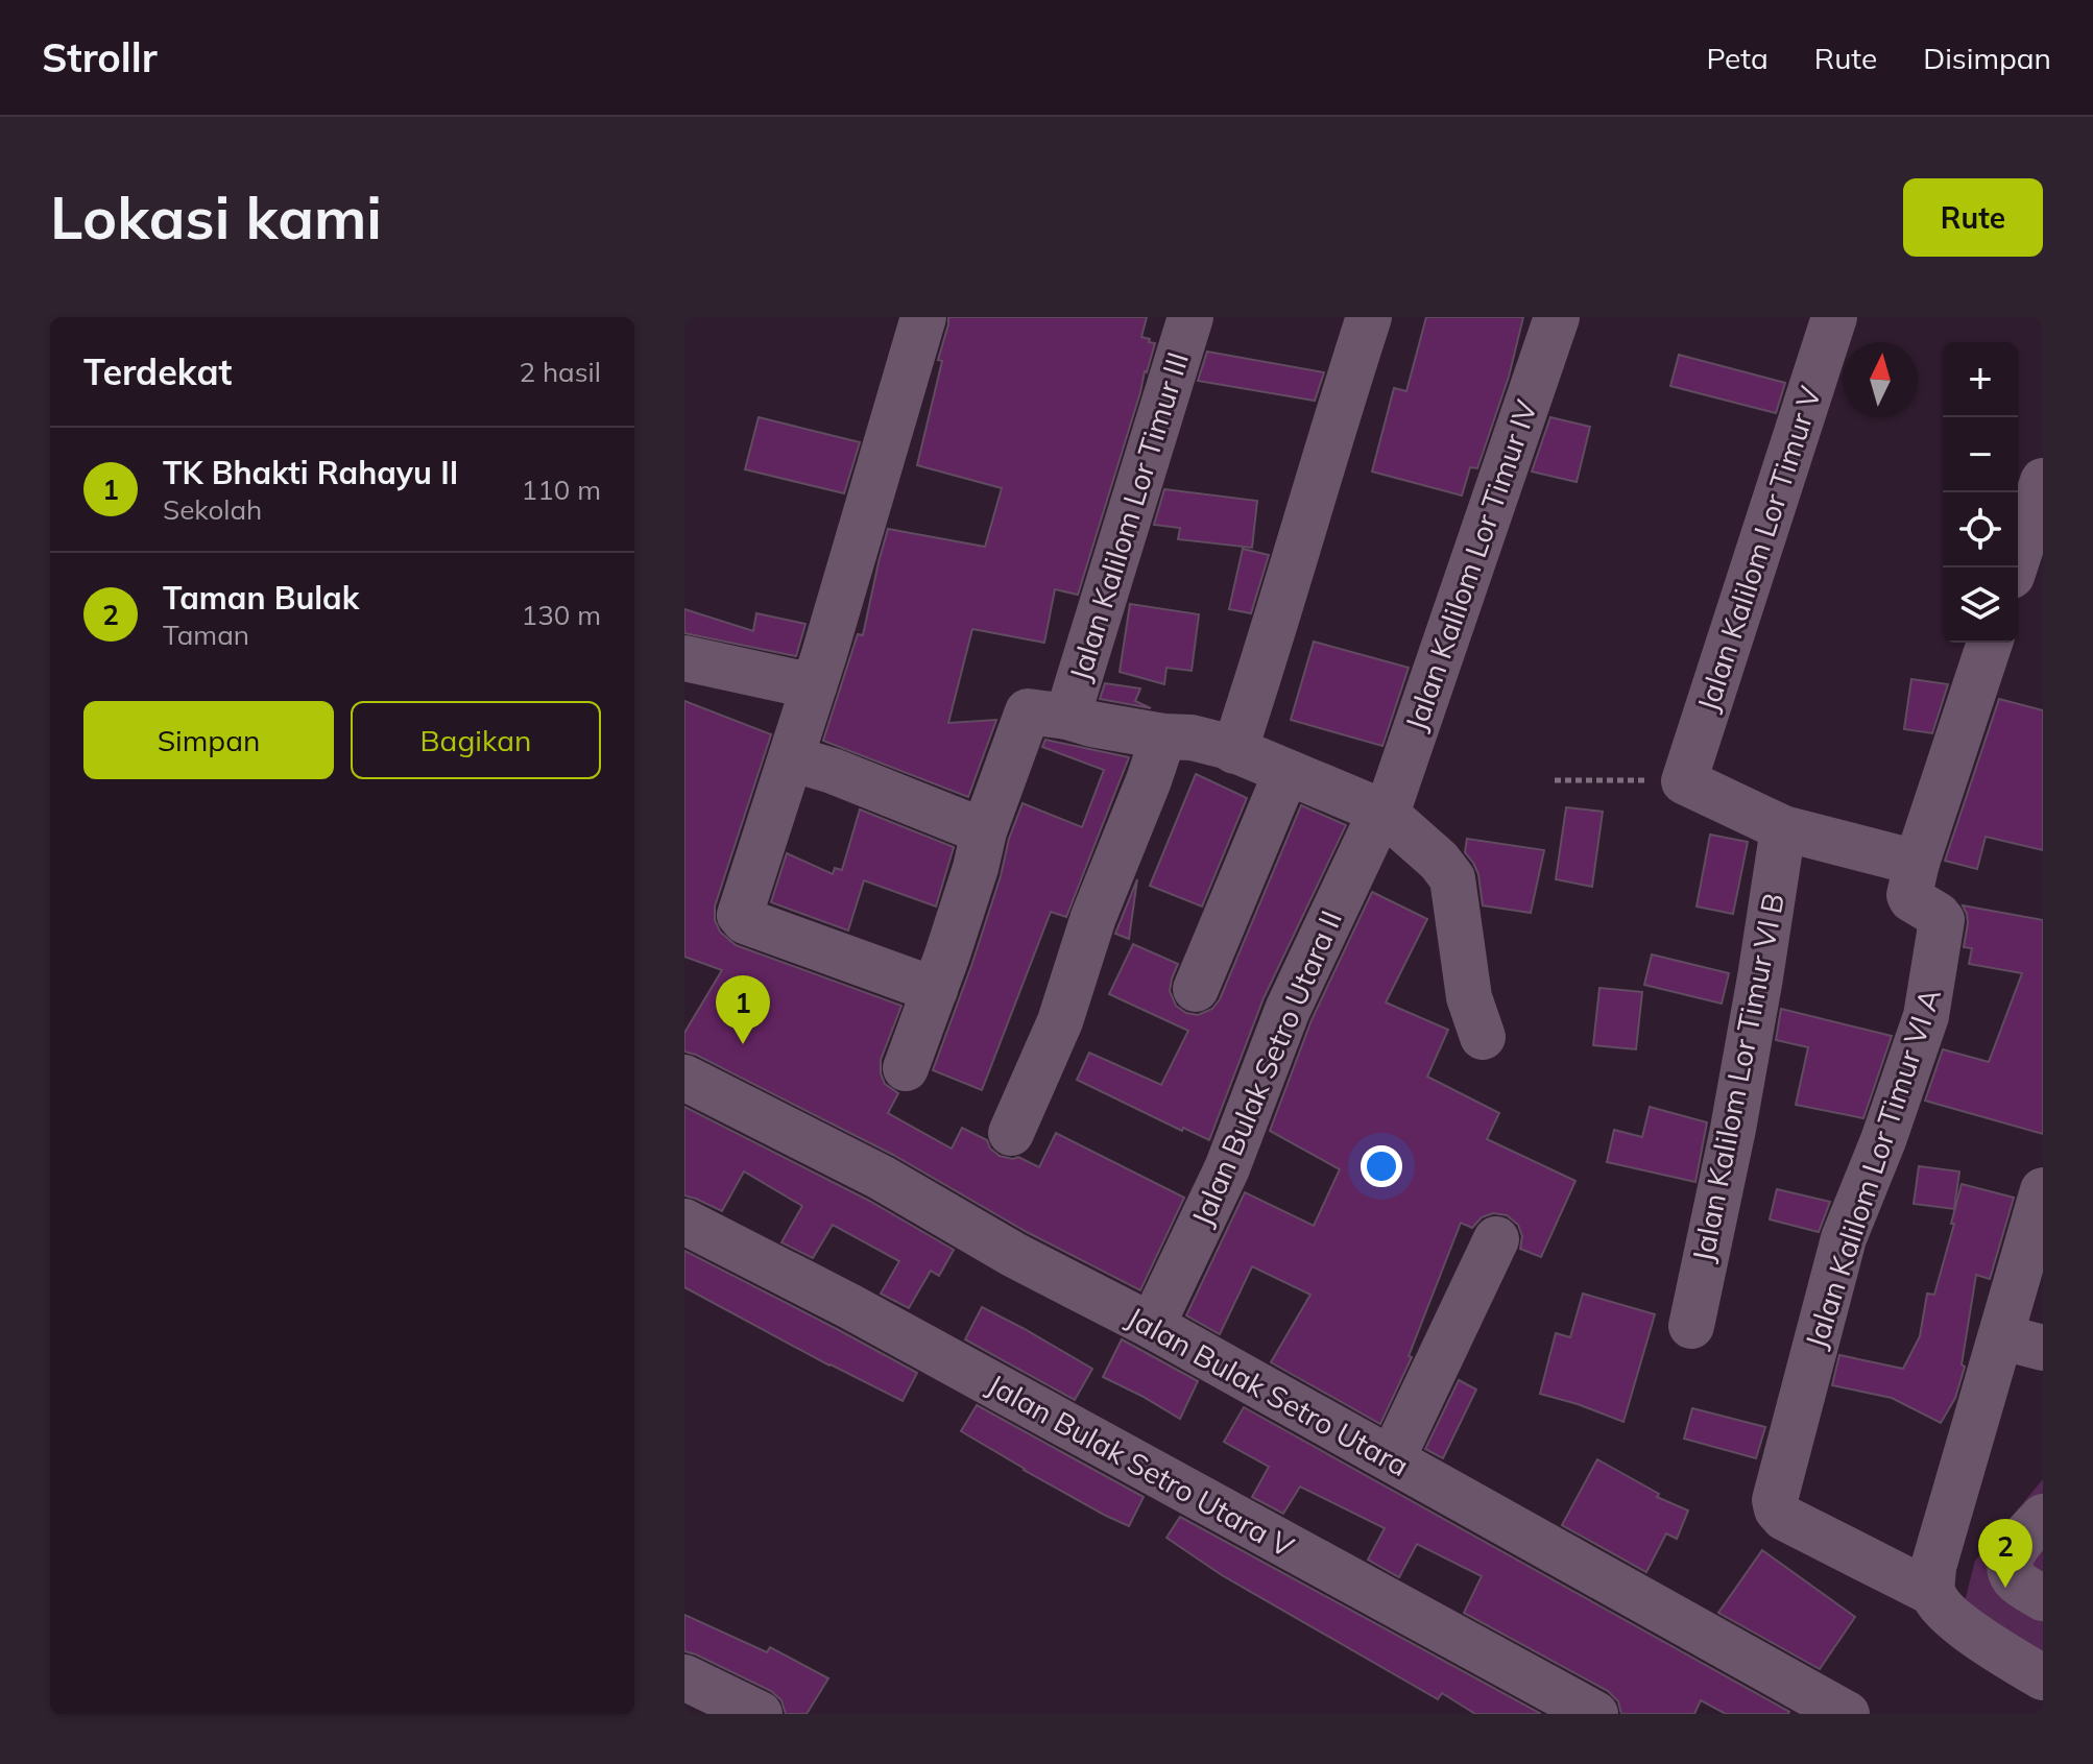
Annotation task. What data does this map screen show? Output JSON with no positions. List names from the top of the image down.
{
  "streets": {
    "street": [
      "Jalan Kalilom Lor Timur III",
      "Jalan Kalilom Lor Timur V",
      "Jalan Kalilom Lor Timur IV",
      "Jalan Bulak Setro Utara II",
      "Jalan Kalilom Lor Timur VI B",
      "Jalan Kalilom Lor Timur VI A",
      "Jalan Bulak Setro Utara",
      "Jalan Bulak Setro Utara V"
    ]
  },
  "crossings": [
    ["Jalan Kalilom Lor Timur IV", "Jalan Bulak Setro Utara II"],
    ["Jalan Bulak Setro Utara II", "Jalan Bulak Setro Utara"]
  ],
  "north": "top",
  "page": {
    "header": "Strollr",
    "nav": ["Peta", "Rute", "Disimpan"],
    "buttons": [
      "Rute",
      ["Simpan", "Bagikan"]
    ],
    "title": "Lokasi kami",
    "heading": ["Terdekat", "2 hasil"],
    "map_buttons": ["+", "−"],
    "list": [
      {
        "mark": "1",
        "name": "TK Bhakti Rahayu II",
        "note": "Sekolah",
        "value": "110 m"
      },
      {
        "mark": "2",
        "name": "Taman Bulak",
        "note": "Taman",
        "value": "130 m"
      }
    ],
    "pins": ["1", "2"]
  }
}
